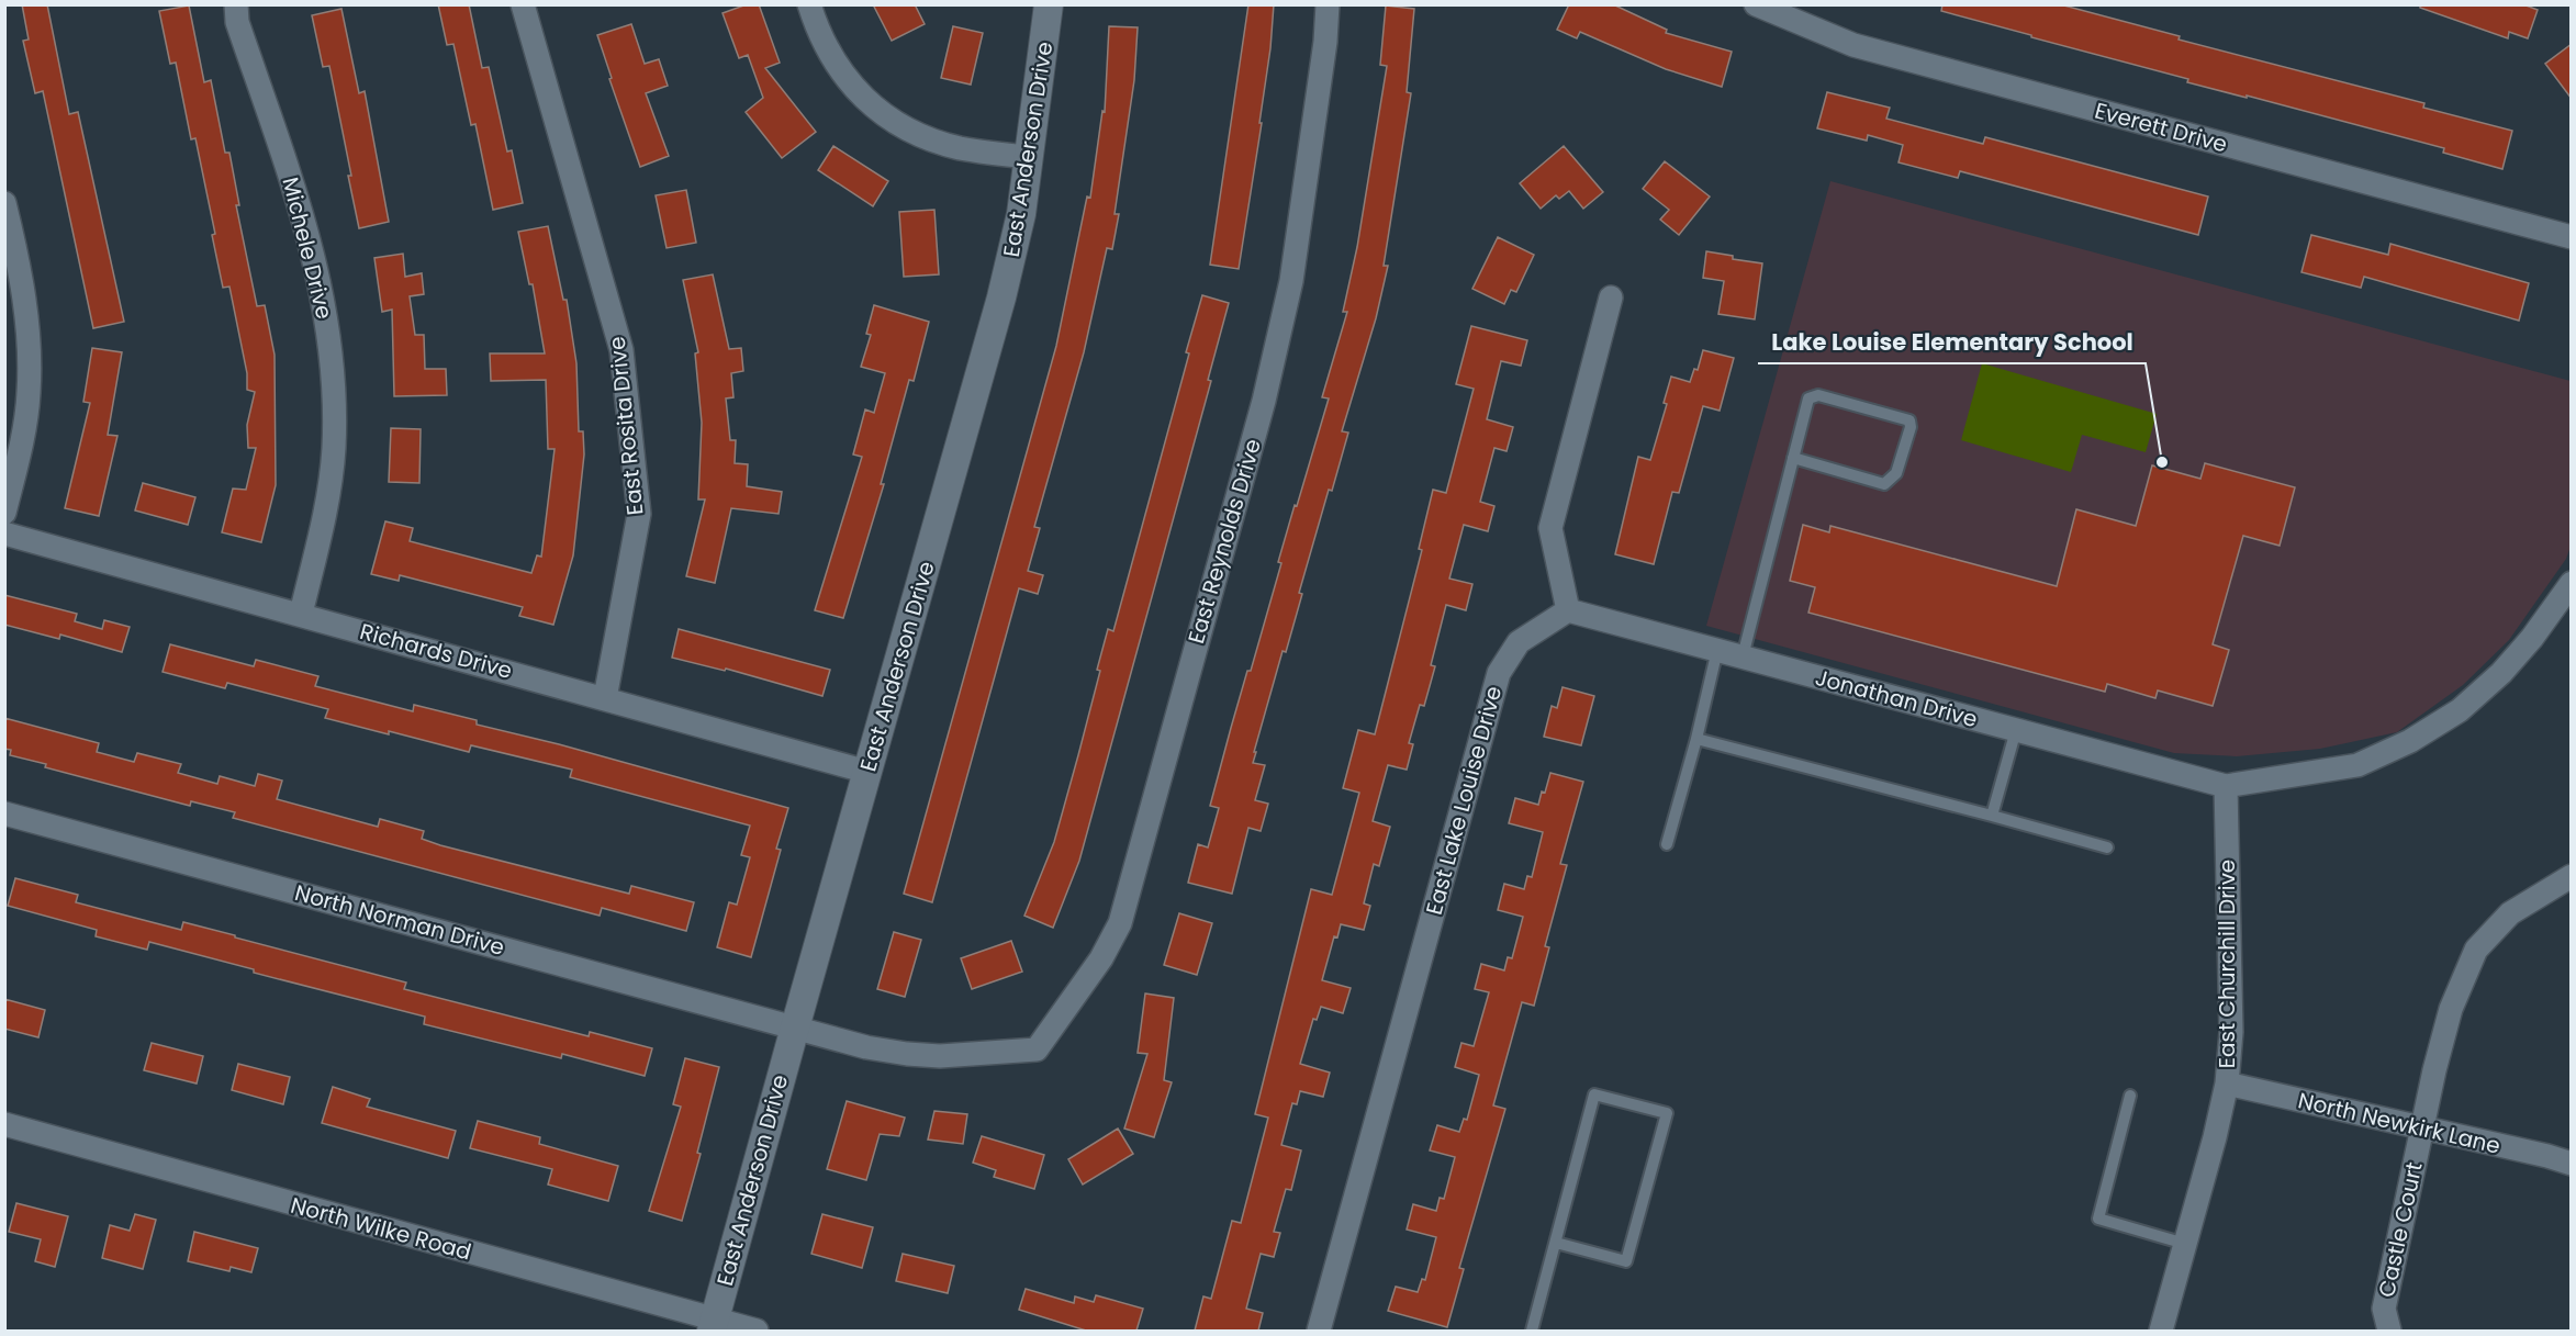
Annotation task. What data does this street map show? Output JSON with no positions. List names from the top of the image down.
{
  "streets": {
    "street": [
      "Everett Drive",
      "East Anderson Drive",
      "Michele Drive",
      "East Rosita Drive",
      "East Reynolds Drive",
      "Richards Drive",
      "Jonathan Drive",
      "East Lake Louise Drive",
      "North Norman Drive",
      "East Churchill Drive",
      "North Newkirk Lane",
      "North Wilke Road",
      "Castle Court"
    ]
  },
  "crossings": [
    ["East Anderson Drive", "Richards Drive"],
    ["East Anderson Drive", "North Norman Drive"],
    ["East Anderson Drive", "North Wilke Road"],
    ["Michele Drive", "Richards Drive"],
    ["East Rosita Drive", "Richards Drive"],
    ["East Reynolds Drive", "North Norman Drive"],
    ["Jonathan Drive", "East Lake Louise Drive"],
    ["Jonathan Drive", "East Churchill Drive"],
    ["East Churchill Drive", "North Newkirk Lane"],
    ["North Newkirk Lane", "Castle Court"]
  ],
  "places": ["Lake Louise Elementary School"]
}
